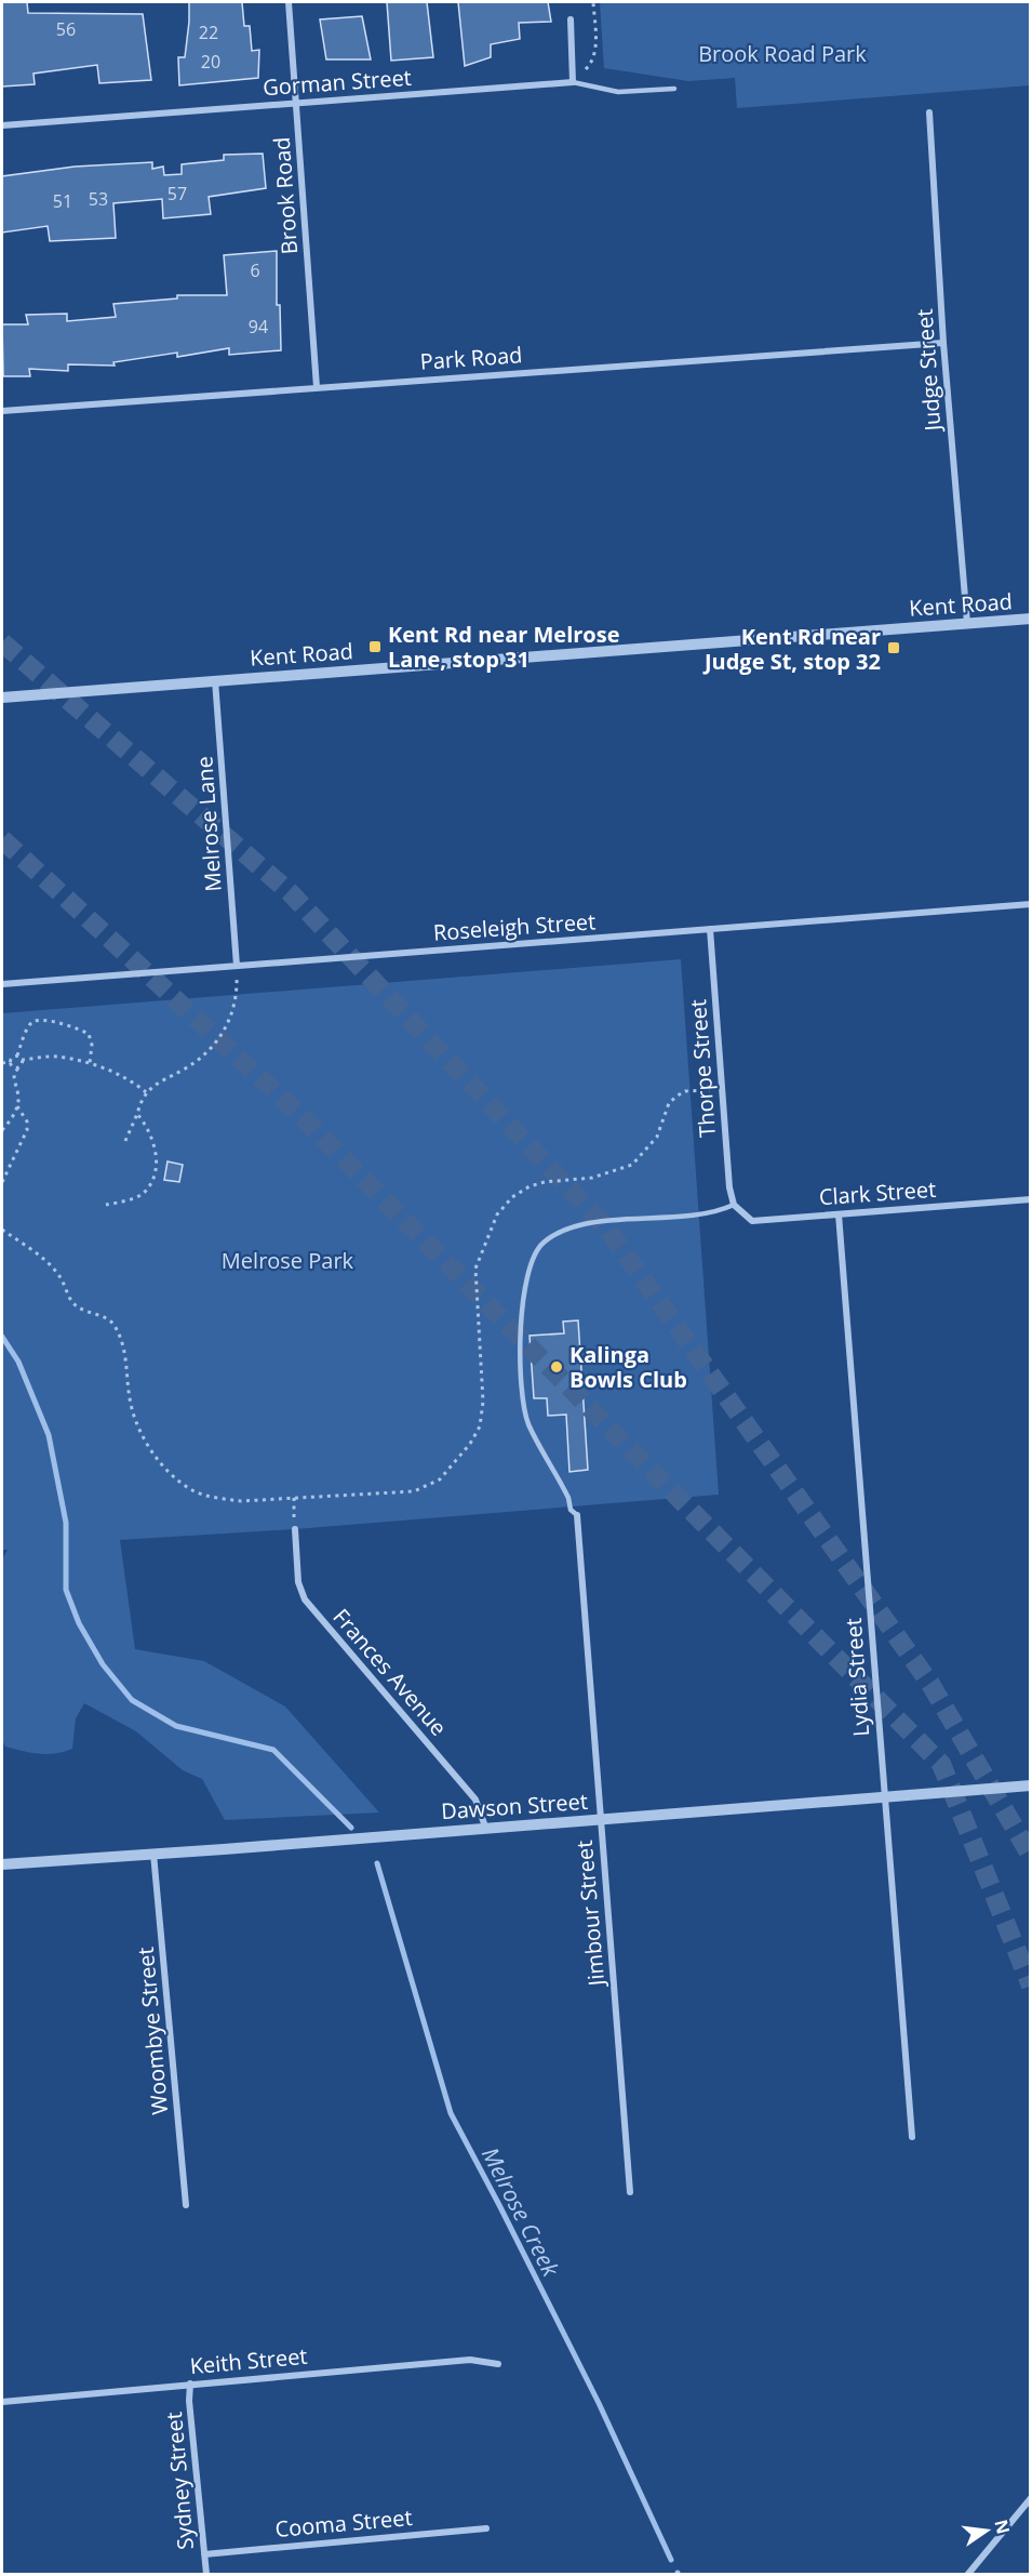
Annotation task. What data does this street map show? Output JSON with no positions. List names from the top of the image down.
{
  "streets": {
    "street": [
      "Gorman Street",
      "Brook Road",
      "Park Road",
      "Judge Street",
      "Kent Road",
      "Melrose Lane",
      "Roseleigh Street",
      "Thorpe Street",
      "Clark Street",
      "Frances Avenue",
      "Lydia Street",
      "Dawson Street",
      "Jimbour Street",
      "Woombye Street",
      "Keith Street",
      "Sydney Street",
      "Cooma Street"
    ]
  },
  "crossings": [
    ["Gorman Street", "Brook Road"],
    ["Brook Road", "Park Road"],
    ["Park Road", "Judge Street"],
    ["Judge Street", "Kent Road"],
    ["Kent Road", "Melrose Lane"],
    ["Melrose Lane", "Roseleigh Street"],
    ["Roseleigh Street", "Thorpe Street"],
    ["Thorpe Street", "Clark Street"],
    ["Clark Street", "Lydia Street"],
    ["Frances Avenue", "Dawson Street"],
    ["Lydia Street", "Dawson Street"],
    ["Dawson Street", "Jimbour Street"],
    ["Dawson Street", "Woombye Street"],
    ["Keith Street", "Sydney Street"],
    ["Sydney Street", "Cooma Street"]
  ],
  "water": ["Melrose Creek"],
  "parks": ["Brook Road Park", "Melrose Park"],
  "places": {
    "transit": ["Kent Rd near Melrose Lane, stop 31", "Kent Rd near Judge St, stop 32"],
    "other": ["Kalinga Bowls Club"]
  },
  "house_numbers": [
    "56",
    "22",
    "20",
    "57",
    "53",
    "51",
    "6",
    "94"
  ],
  "north": "right"
}
